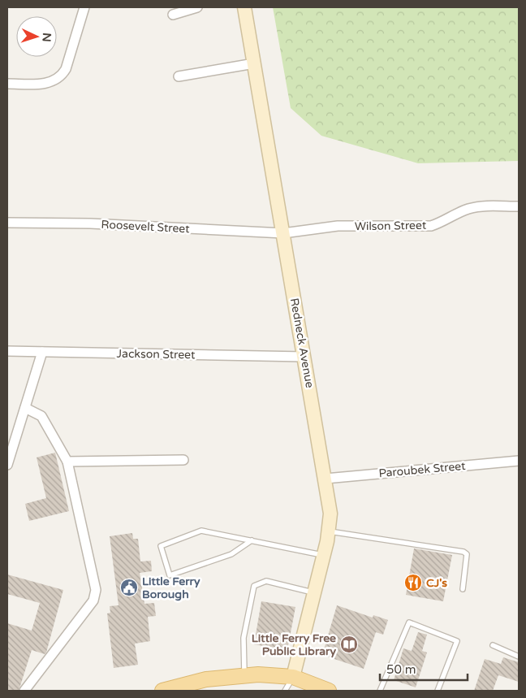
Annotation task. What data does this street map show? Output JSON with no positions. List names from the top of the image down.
{
  "streets": {
    "street": [
      "Wilson Street",
      "Roosevelt Street",
      "Redneck Avenue",
      "Jackson Street",
      "Paroubek Street"
    ]
  },
  "crossings": [
    ["Wilson Street", "Roosevelt Street"],
    ["Wilson Street", "Redneck Avenue"],
    ["Roosevelt Street", "Redneck Avenue"],
    ["Redneck Avenue", "Jackson Street"],
    ["Redneck Avenue", "Paroubek Street"]
  ],
  "places": {
    "restaurant": ["CJ's"],
    "public building": ["Little Ferry Borough"],
    "library": ["Little Ferry Free Public Library"]
  },
  "scale_bar": "50 m",
  "north": "right"
}
